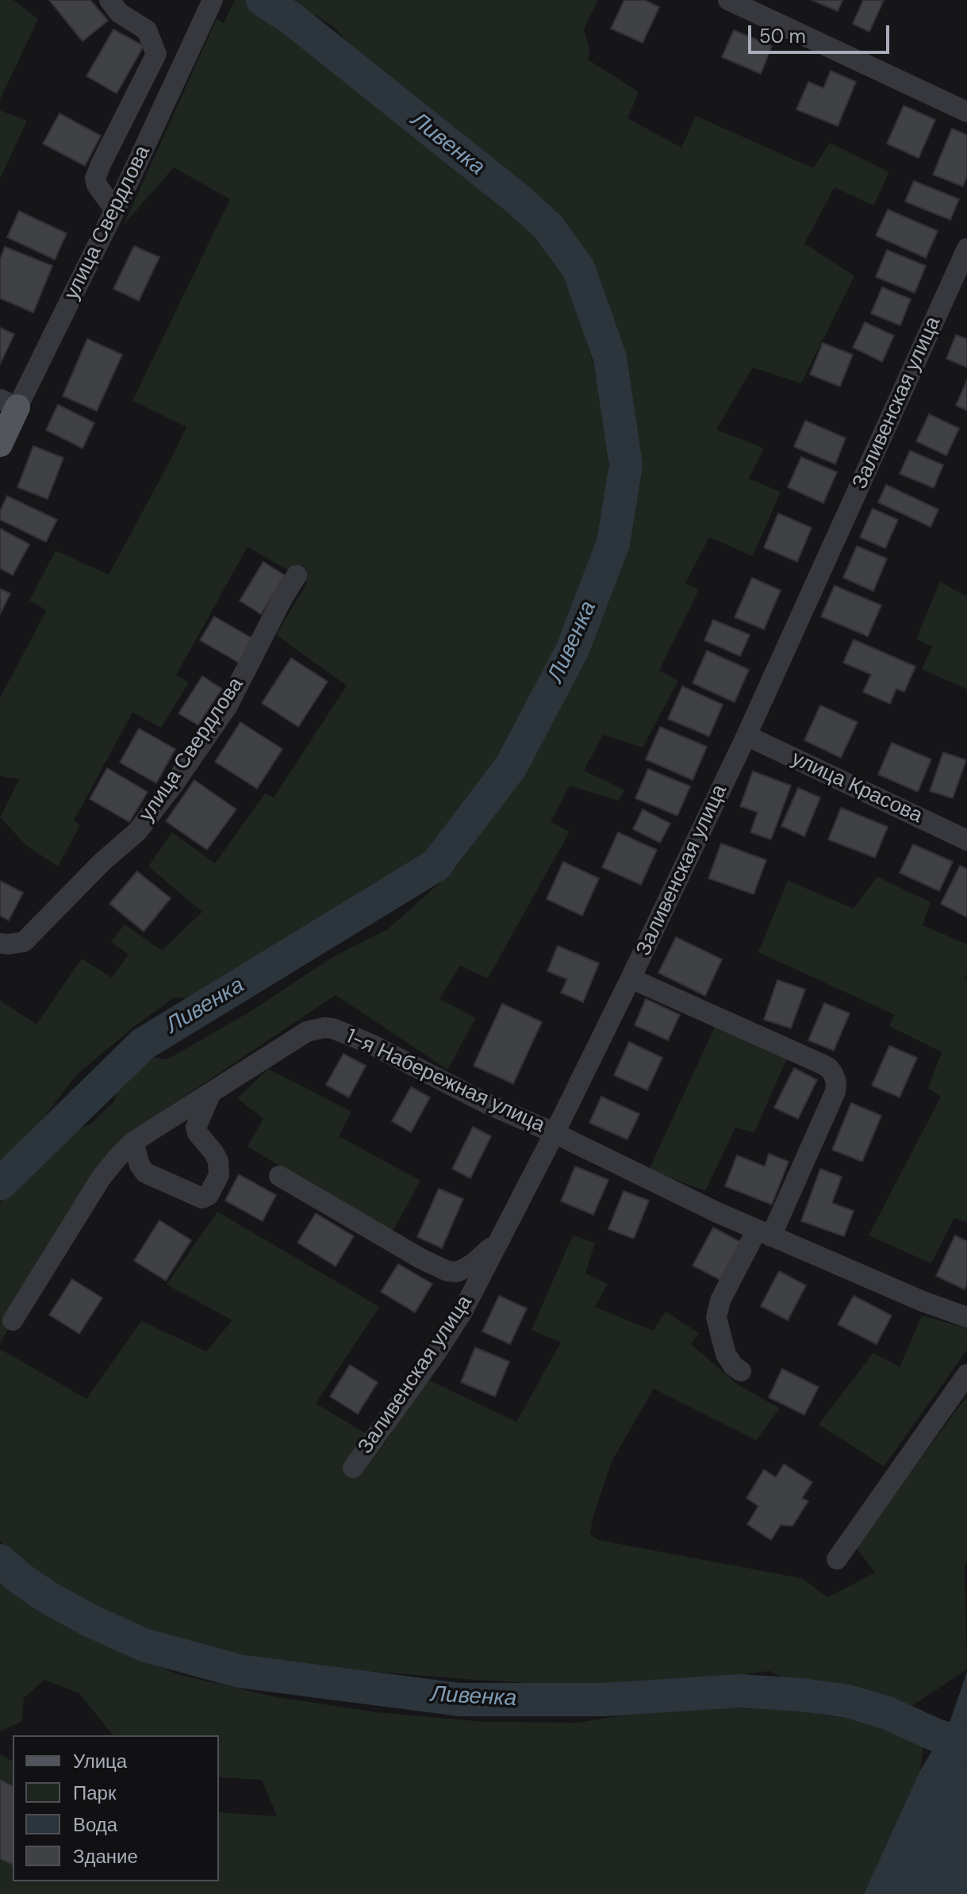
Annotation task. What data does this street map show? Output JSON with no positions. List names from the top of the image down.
{
  "streets": {
    "main road": ["улица Свердлова"],
    "street": ["Заливенская улица", "улица Красова", "1-я Набережная улица"]
  },
  "crossings": [
    ["Заливенская улица", "улица Красова"],
    ["Заливенская улица", "1-я Набережная улица"]
  ],
  "water": ["Ливенка"],
  "legend": [
    "Улица",
    "Парк",
    "Вода",
    "Здание"
  ],
  "scale_bar": "50 m"
}
